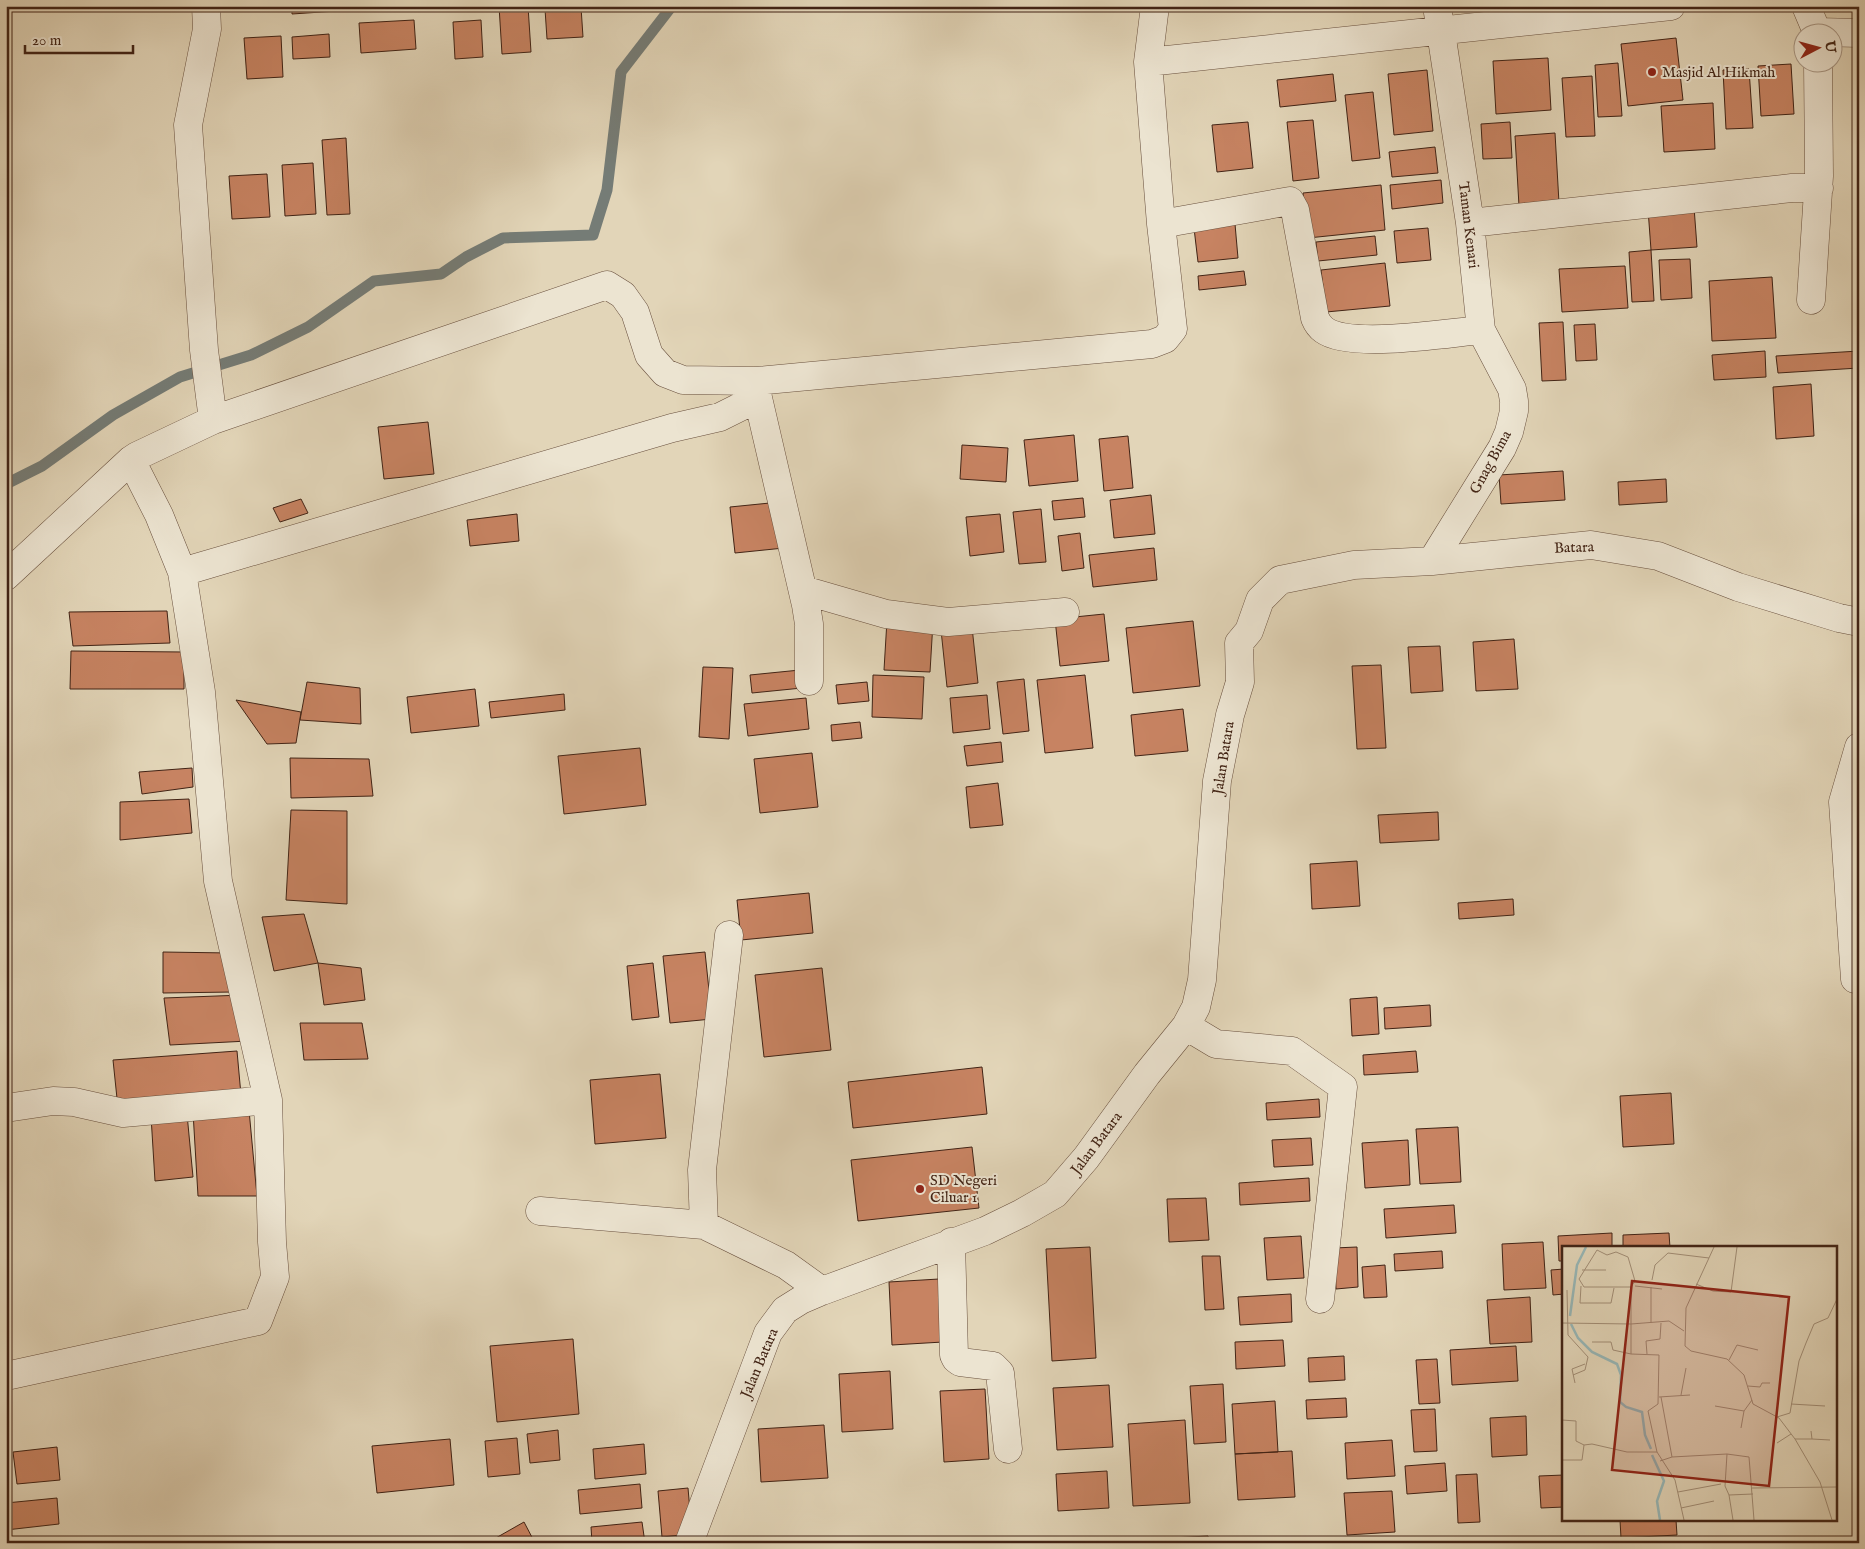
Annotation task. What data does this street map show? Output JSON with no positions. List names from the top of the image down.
{
  "streets": {
    "street": [
      "Taman Kenari",
      "Gnag Bima",
      "Batara",
      "Jalan Batara"
    ]
  },
  "crossings": [
    ["Taman Kenari", "Gnag Bima"],
    ["Gnag Bima", "Batara"],
    ["Batara", "Jalan Batara"]
  ],
  "places": ["Masjid Al Hikmah", "SD Negeri Ciluar 1"],
  "scale_bar": "20 m",
  "north": "right"
}
